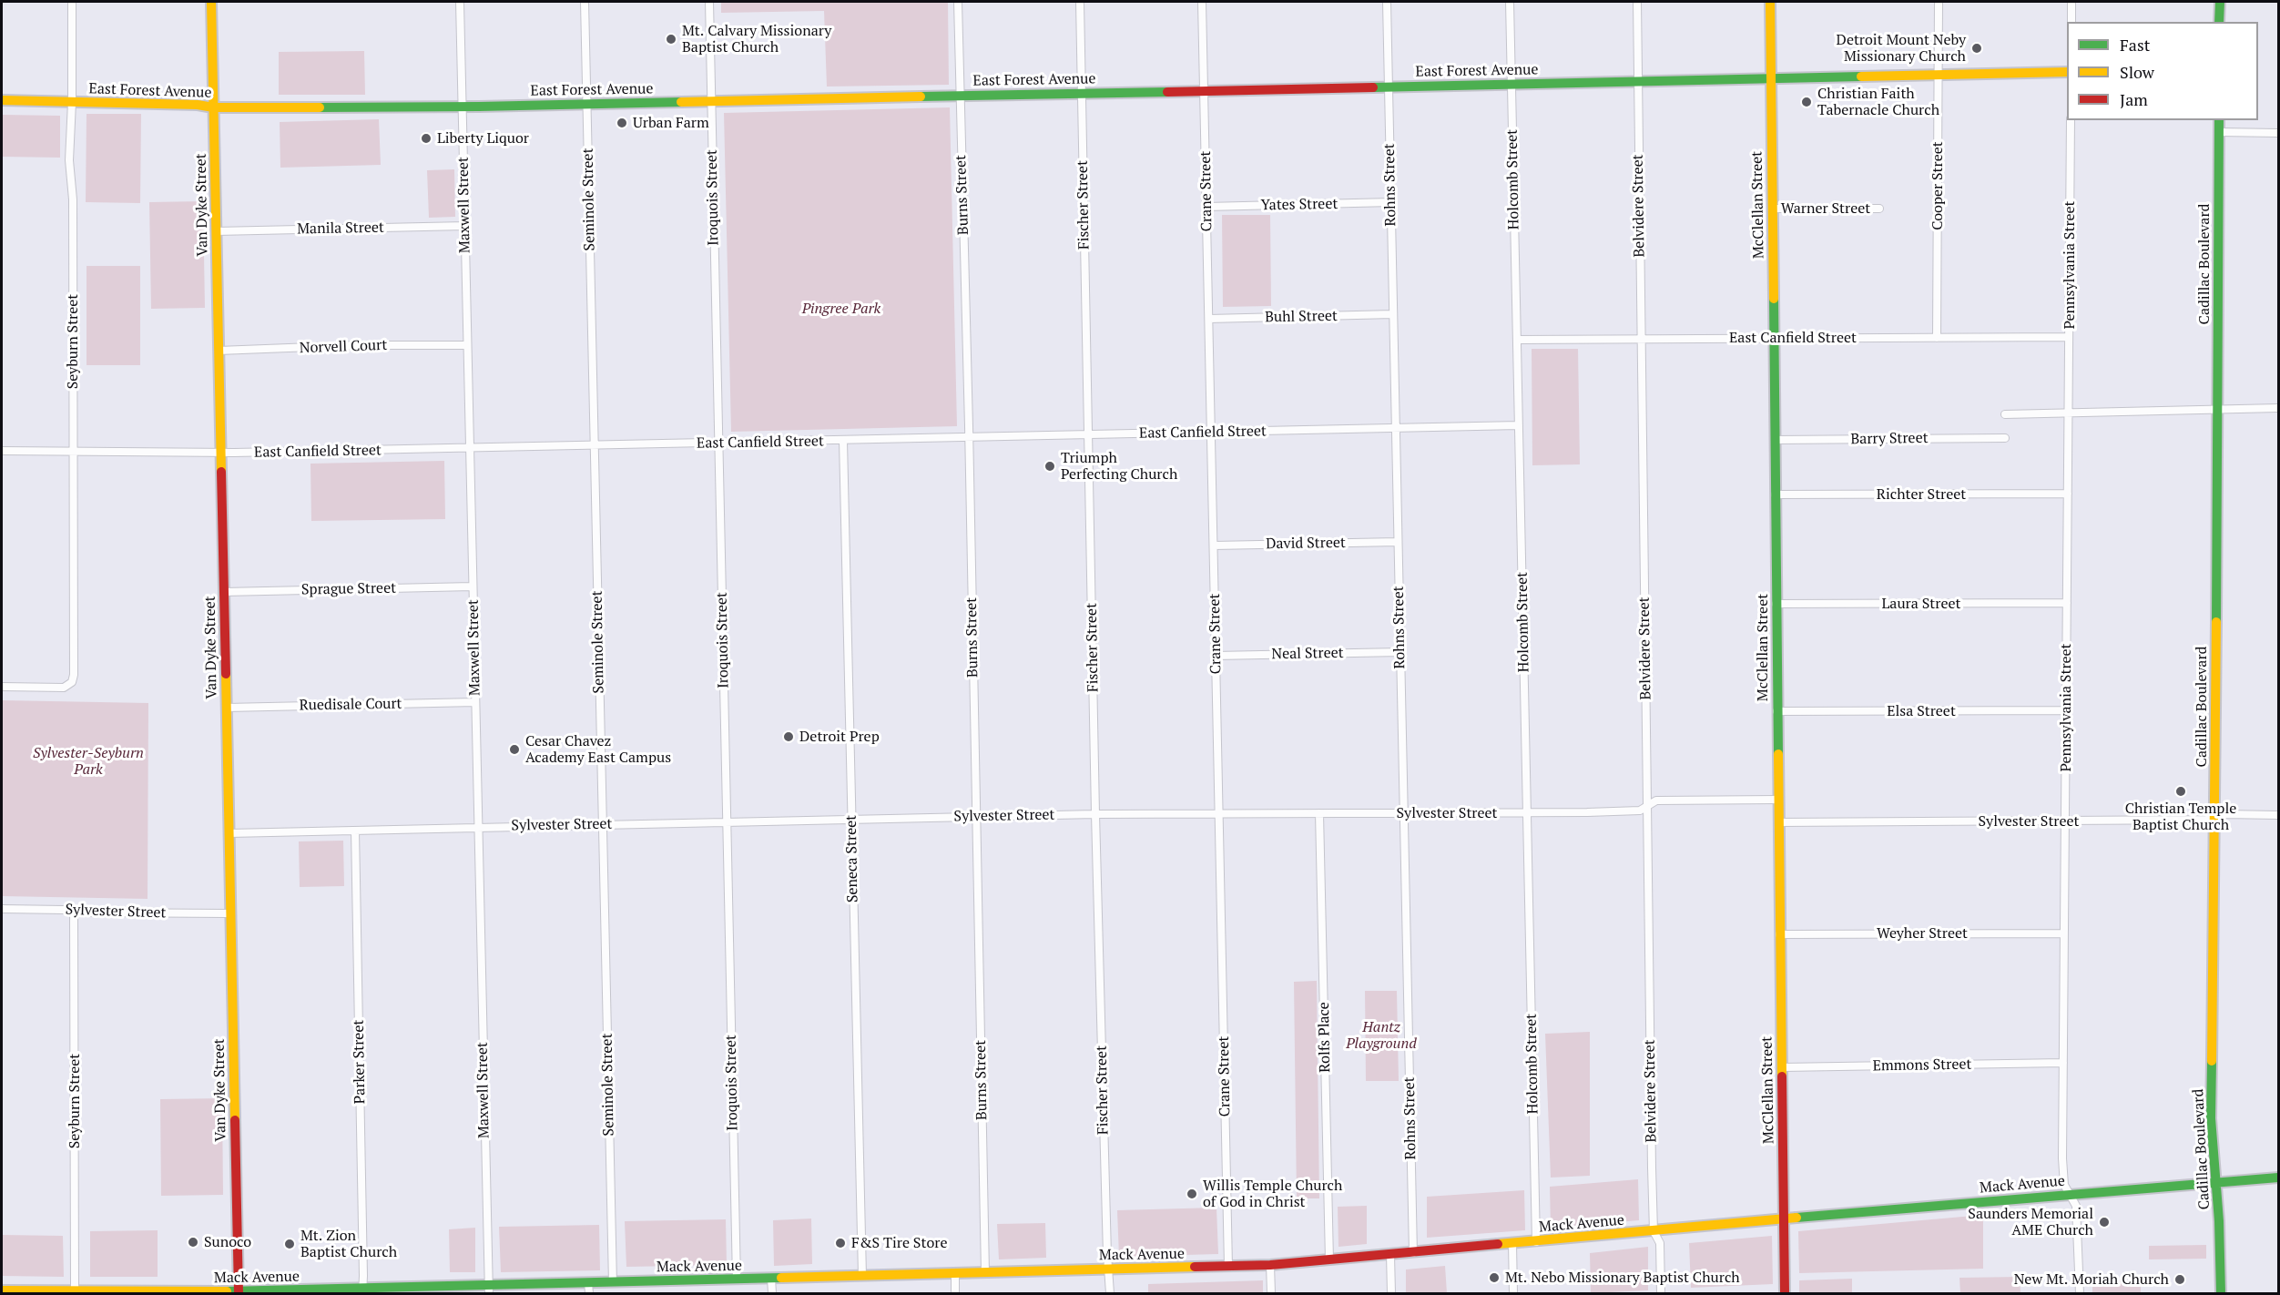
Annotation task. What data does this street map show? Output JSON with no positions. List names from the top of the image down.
{
  "streets": {
    "main road": [
      "East Forest Avenue",
      "Van Dyke Street",
      "McClellan Street",
      "Cadillac Boulevard",
      "Mack Avenue"
    ],
    "street": [
      "Holcomb Street",
      "Rohns Street",
      "Cooper Street",
      "Crane Street",
      "Burns Street",
      "Iroquois Street",
      "Seminole Street",
      "Maxwell Street",
      "Fischer Street",
      "Yates Street",
      "Belvidere Street",
      "Warner Street",
      "Manila Street",
      "Pennsylvania Street",
      "Buhl Street",
      "East Canfield Street",
      "Seyburn Street",
      "Norvell Court",
      "Barry Street",
      "Richter Street",
      "David Street",
      "Sprague Street",
      "Laura Street",
      "Neal Street",
      "Ruedisale Court",
      "Elsa Street",
      "Sylvester Street",
      "Seneca Street",
      "Weyher Street",
      "Rolfs Place",
      "Parker Street",
      "Emmons Street"
    ]
  },
  "crossings": [
    ["East Forest Avenue", "Holcomb Street"],
    ["East Forest Avenue", "Rohns Street"],
    ["East Forest Avenue", "Cooper Street"],
    ["East Forest Avenue", "Crane Street"],
    ["East Forest Avenue", "Burns Street"],
    ["East Forest Avenue", "Iroquois Street"],
    ["East Forest Avenue", "Seminole Street"],
    ["East Forest Avenue", "Van Dyke Street"],
    ["East Forest Avenue", "Maxwell Street"],
    ["East Forest Avenue", "Fischer Street"],
    ["East Forest Avenue", "McClellan Street"],
    ["East Forest Avenue", "Belvidere Street"],
    ["East Forest Avenue", "Seyburn Street"],
    ["Holcomb Street", "East Canfield Street"],
    ["Holcomb Street", "Sylvester Street"],
    ["Holcomb Street", "Mack Avenue"],
    ["Rohns Street", "Yates Street"],
    ["Rohns Street", "Buhl Street"],
    ["Rohns Street", "East Canfield Street"],
    ["Rohns Street", "David Street"],
    ["Rohns Street", "Neal Street"],
    ["Rohns Street", "Sylvester Street"],
    ["Rohns Street", "Mack Avenue"],
    ["Cooper Street", "East Canfield Street"],
    ["Crane Street", "Yates Street"],
    ["Crane Street", "Buhl Street"],
    ["Crane Street", "East Canfield Street"],
    ["Crane Street", "David Street"],
    ["Crane Street", "Neal Street"],
    ["Crane Street", "Sylvester Street"],
    ["Crane Street", "Mack Avenue"],
    ["Burns Street", "East Canfield Street"],
    ["Burns Street", "Sylvester Street"],
    ["Burns Street", "Mack Avenue"],
    ["Iroquois Street", "East Canfield Street"],
    ["Iroquois Street", "Sylvester Street"],
    ["Iroquois Street", "Mack Avenue"],
    ["Seminole Street", "East Canfield Street"],
    ["Seminole Street", "Sylvester Street"],
    ["Seminole Street", "Mack Avenue"],
    ["Van Dyke Street", "Manila Street"],
    ["Van Dyke Street", "East Canfield Street"],
    ["Van Dyke Street", "Norvell Court"],
    ["Van Dyke Street", "Sprague Street"],
    ["Van Dyke Street", "Ruedisale Court"],
    ["Van Dyke Street", "Sylvester Street"],
    ["Van Dyke Street", "Mack Avenue"],
    ["Maxwell Street", "Manila Street"],
    ["Maxwell Street", "East Canfield Street"],
    ["Maxwell Street", "Norvell Court"],
    ["Maxwell Street", "Sprague Street"],
    ["Maxwell Street", "Ruedisale Court"],
    ["Maxwell Street", "Sylvester Street"],
    ["Maxwell Street", "Mack Avenue"],
    ["Fischer Street", "East Canfield Street"],
    ["Fischer Street", "Sylvester Street"],
    ["Fischer Street", "Mack Avenue"],
    ["McClellan Street", "Warner Street"],
    ["McClellan Street", "East Canfield Street"],
    ["McClellan Street", "Barry Street"],
    ["McClellan Street", "Richter Street"],
    ["McClellan Street", "Laura Street"],
    ["McClellan Street", "Elsa Street"],
    ["McClellan Street", "Sylvester Street"],
    ["McClellan Street", "Weyher Street"],
    ["McClellan Street", "Emmons Street"],
    ["McClellan Street", "Mack Avenue"],
    ["Belvidere Street", "East Canfield Street"],
    ["Belvidere Street", "Sylvester Street"],
    ["Belvidere Street", "Mack Avenue"],
    ["Cadillac Boulevard", "Sylvester Street"],
    ["Cadillac Boulevard", "Mack Avenue"],
    ["Pennsylvania Street", "East Canfield Street"],
    ["Pennsylvania Street", "Richter Street"],
    ["Pennsylvania Street", "Laura Street"],
    ["Pennsylvania Street", "Elsa Street"],
    ["Pennsylvania Street", "Sylvester Street"],
    ["Pennsylvania Street", "Weyher Street"],
    ["Pennsylvania Street", "Emmons Street"],
    ["Pennsylvania Street", "Mack Avenue"],
    ["East Canfield Street", "Seyburn Street"],
    ["East Canfield Street", "Seneca Street"],
    ["Seyburn Street", "Sylvester Street"],
    ["Seyburn Street", "Mack Avenue"],
    ["Sylvester Street", "Seneca Street"],
    ["Sylvester Street", "Rolfs Place"],
    ["Sylvester Street", "Parker Street"],
    ["Seneca Street", "Mack Avenue"],
    ["Rolfs Place", "Mack Avenue"],
    ["Parker Street", "Mack Avenue"]
  ],
  "parks": ["Pingree Park", "Sylvester-Seyburn Park", "Hantz Playground"],
  "places": [
    "Mt. Calvary Missionary Baptist Church",
    "Detroit Mount Neby Missionary Church",
    "Christian Faith Tabernacle Church",
    "Urban Farm",
    "Liberty Liquor",
    "Triumph Perfecting Church",
    "Detroit Prep",
    "Cesar Chavez Academy East Campus",
    "Christian Temple Baptist Church",
    "Willis Temple Church of God in Christ",
    "Saunders Memorial AME Church",
    "Sunoco",
    "F&S Tire Store",
    "Mt. Zion Baptist Church",
    "Mt. Nebo Missionary Baptist Church",
    "New Mt. Moriah Church"
  ],
  "legend": ["Fast", "Slow", "Jam"]
}
